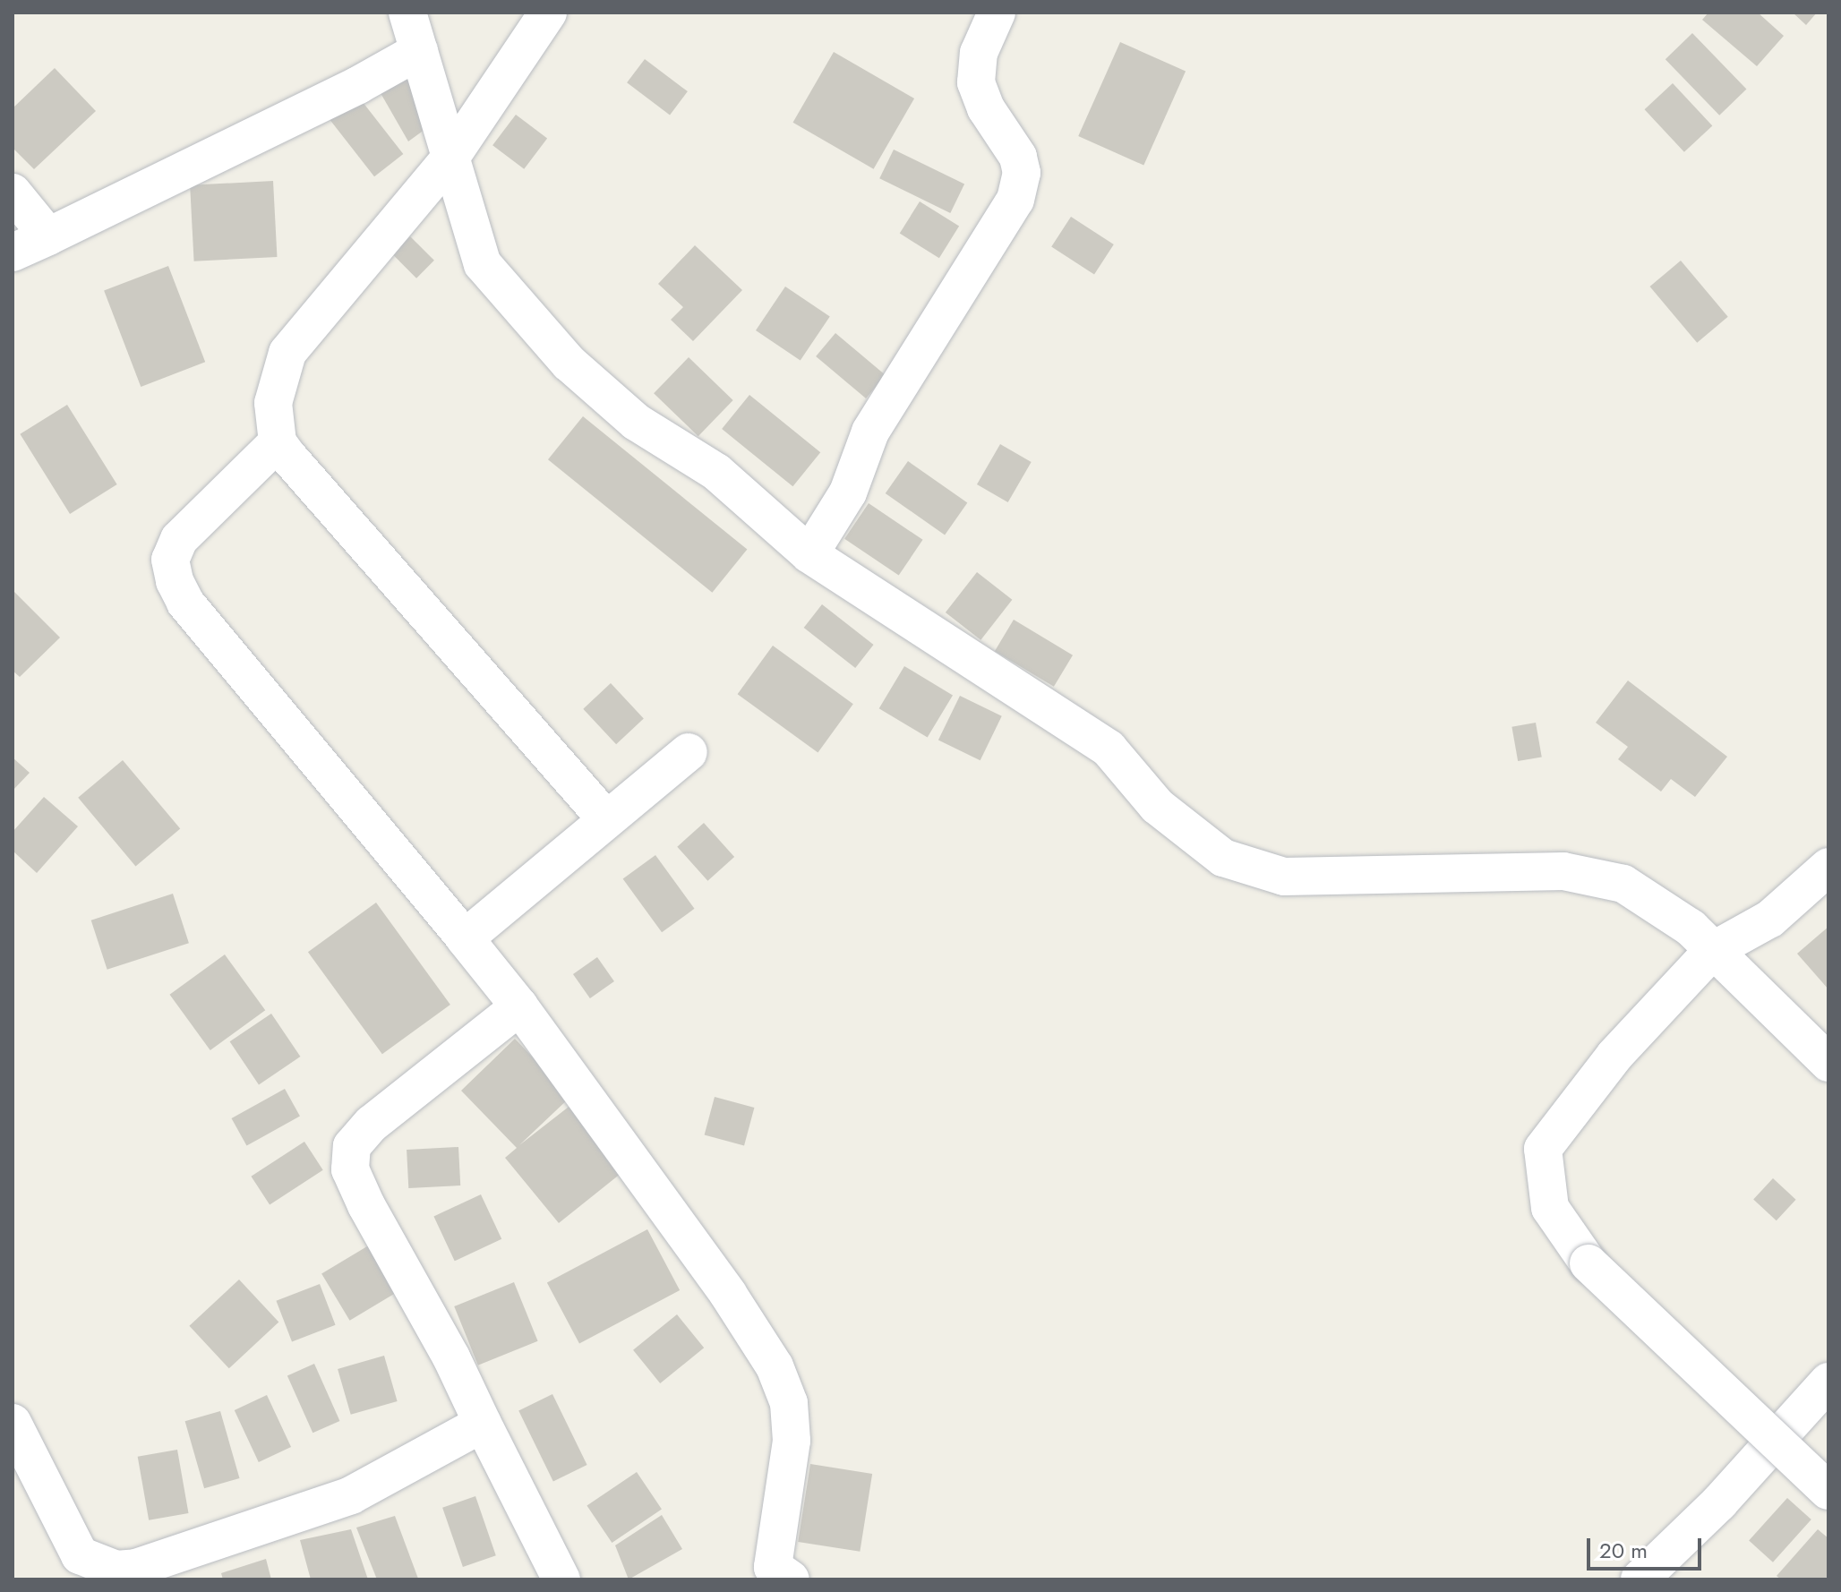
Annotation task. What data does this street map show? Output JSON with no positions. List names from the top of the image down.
{
  "scale_bar": "20 m"
}
